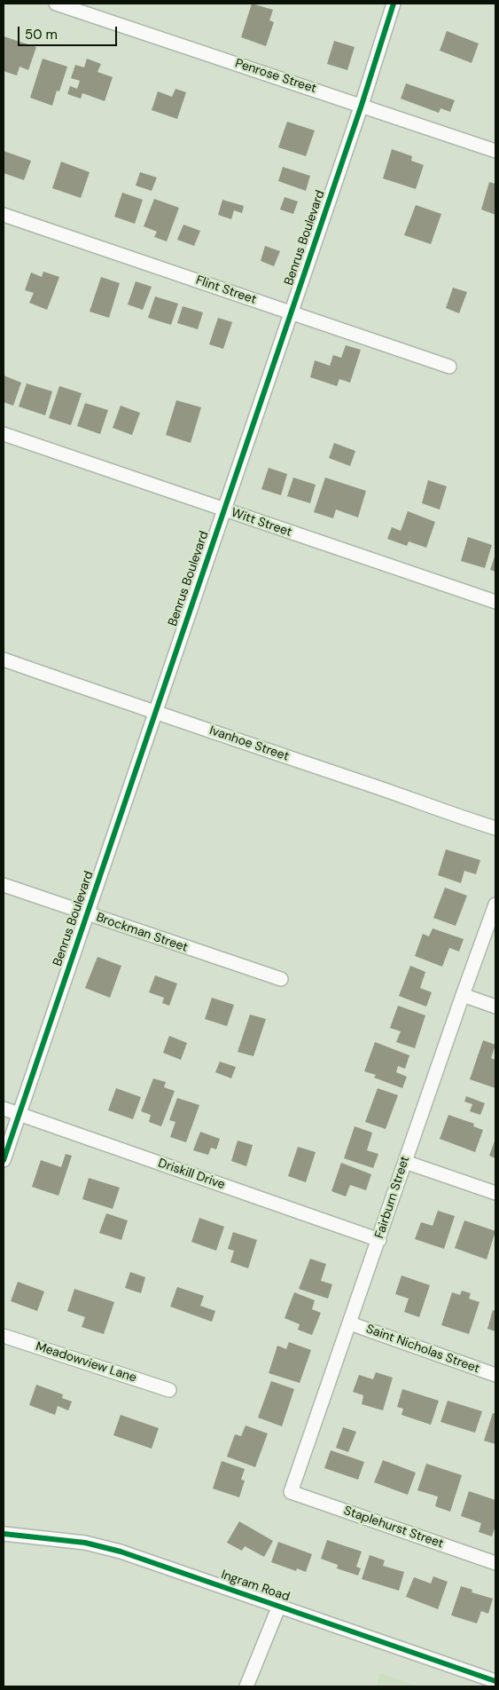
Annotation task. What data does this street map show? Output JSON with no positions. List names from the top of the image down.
{
  "streets": {
    "street": [
      "Penrose Street",
      "Benrus Boulevard",
      "Flint Street",
      "Witt Street",
      "Ivanhoe Street",
      "Brockman Street",
      "Driskill Drive",
      "Fairburn Street",
      "Saint Nicholas Street",
      "Meadowview Lane",
      "Staplehurst Street",
      "Ingram Road"
    ]
  },
  "crossings": [
    ["Penrose Street", "Benrus Boulevard"],
    ["Benrus Boulevard", "Flint Street"],
    ["Benrus Boulevard", "Witt Street"],
    ["Benrus Boulevard", "Ivanhoe Street"],
    ["Benrus Boulevard", "Brockman Street"],
    ["Benrus Boulevard", "Driskill Drive"],
    ["Driskill Drive", "Fairburn Street"],
    ["Fairburn Street", "Saint Nicholas Street"],
    ["Fairburn Street", "Staplehurst Street"]
  ],
  "scale_bar": "50 m"
}
